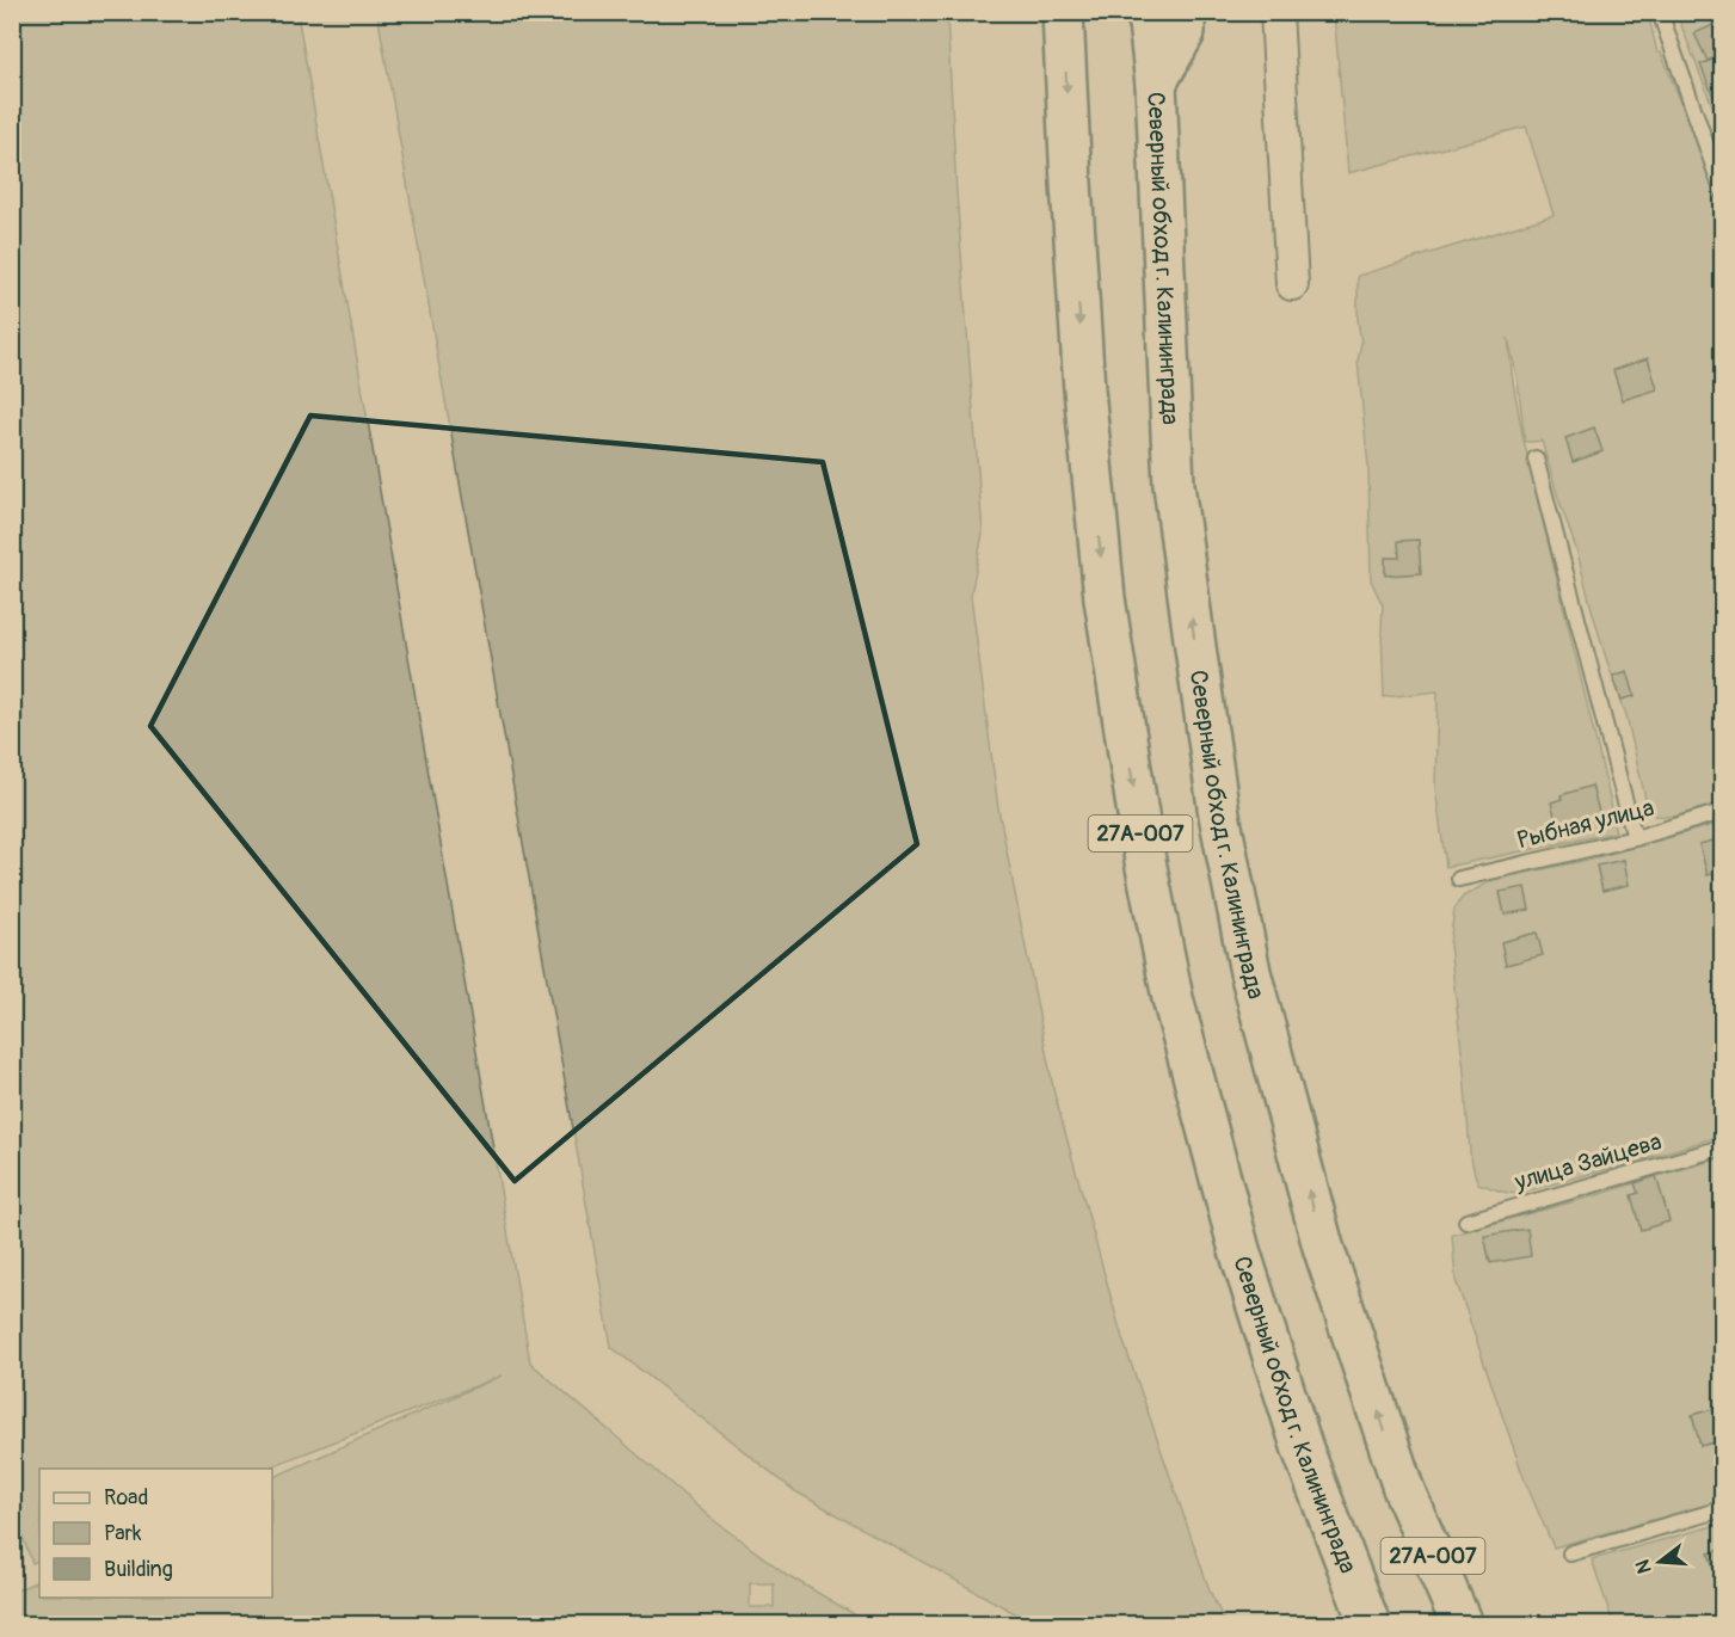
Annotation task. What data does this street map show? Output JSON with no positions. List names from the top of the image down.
{
  "streets": {
    "highway": ["Северный обход г. Калининграда", "27А-007"],
    "lane": ["Рыбная улица", "улица Зайцева"]
  },
  "legend": ["Road", "Park", "Building"],
  "north": "left"
}
